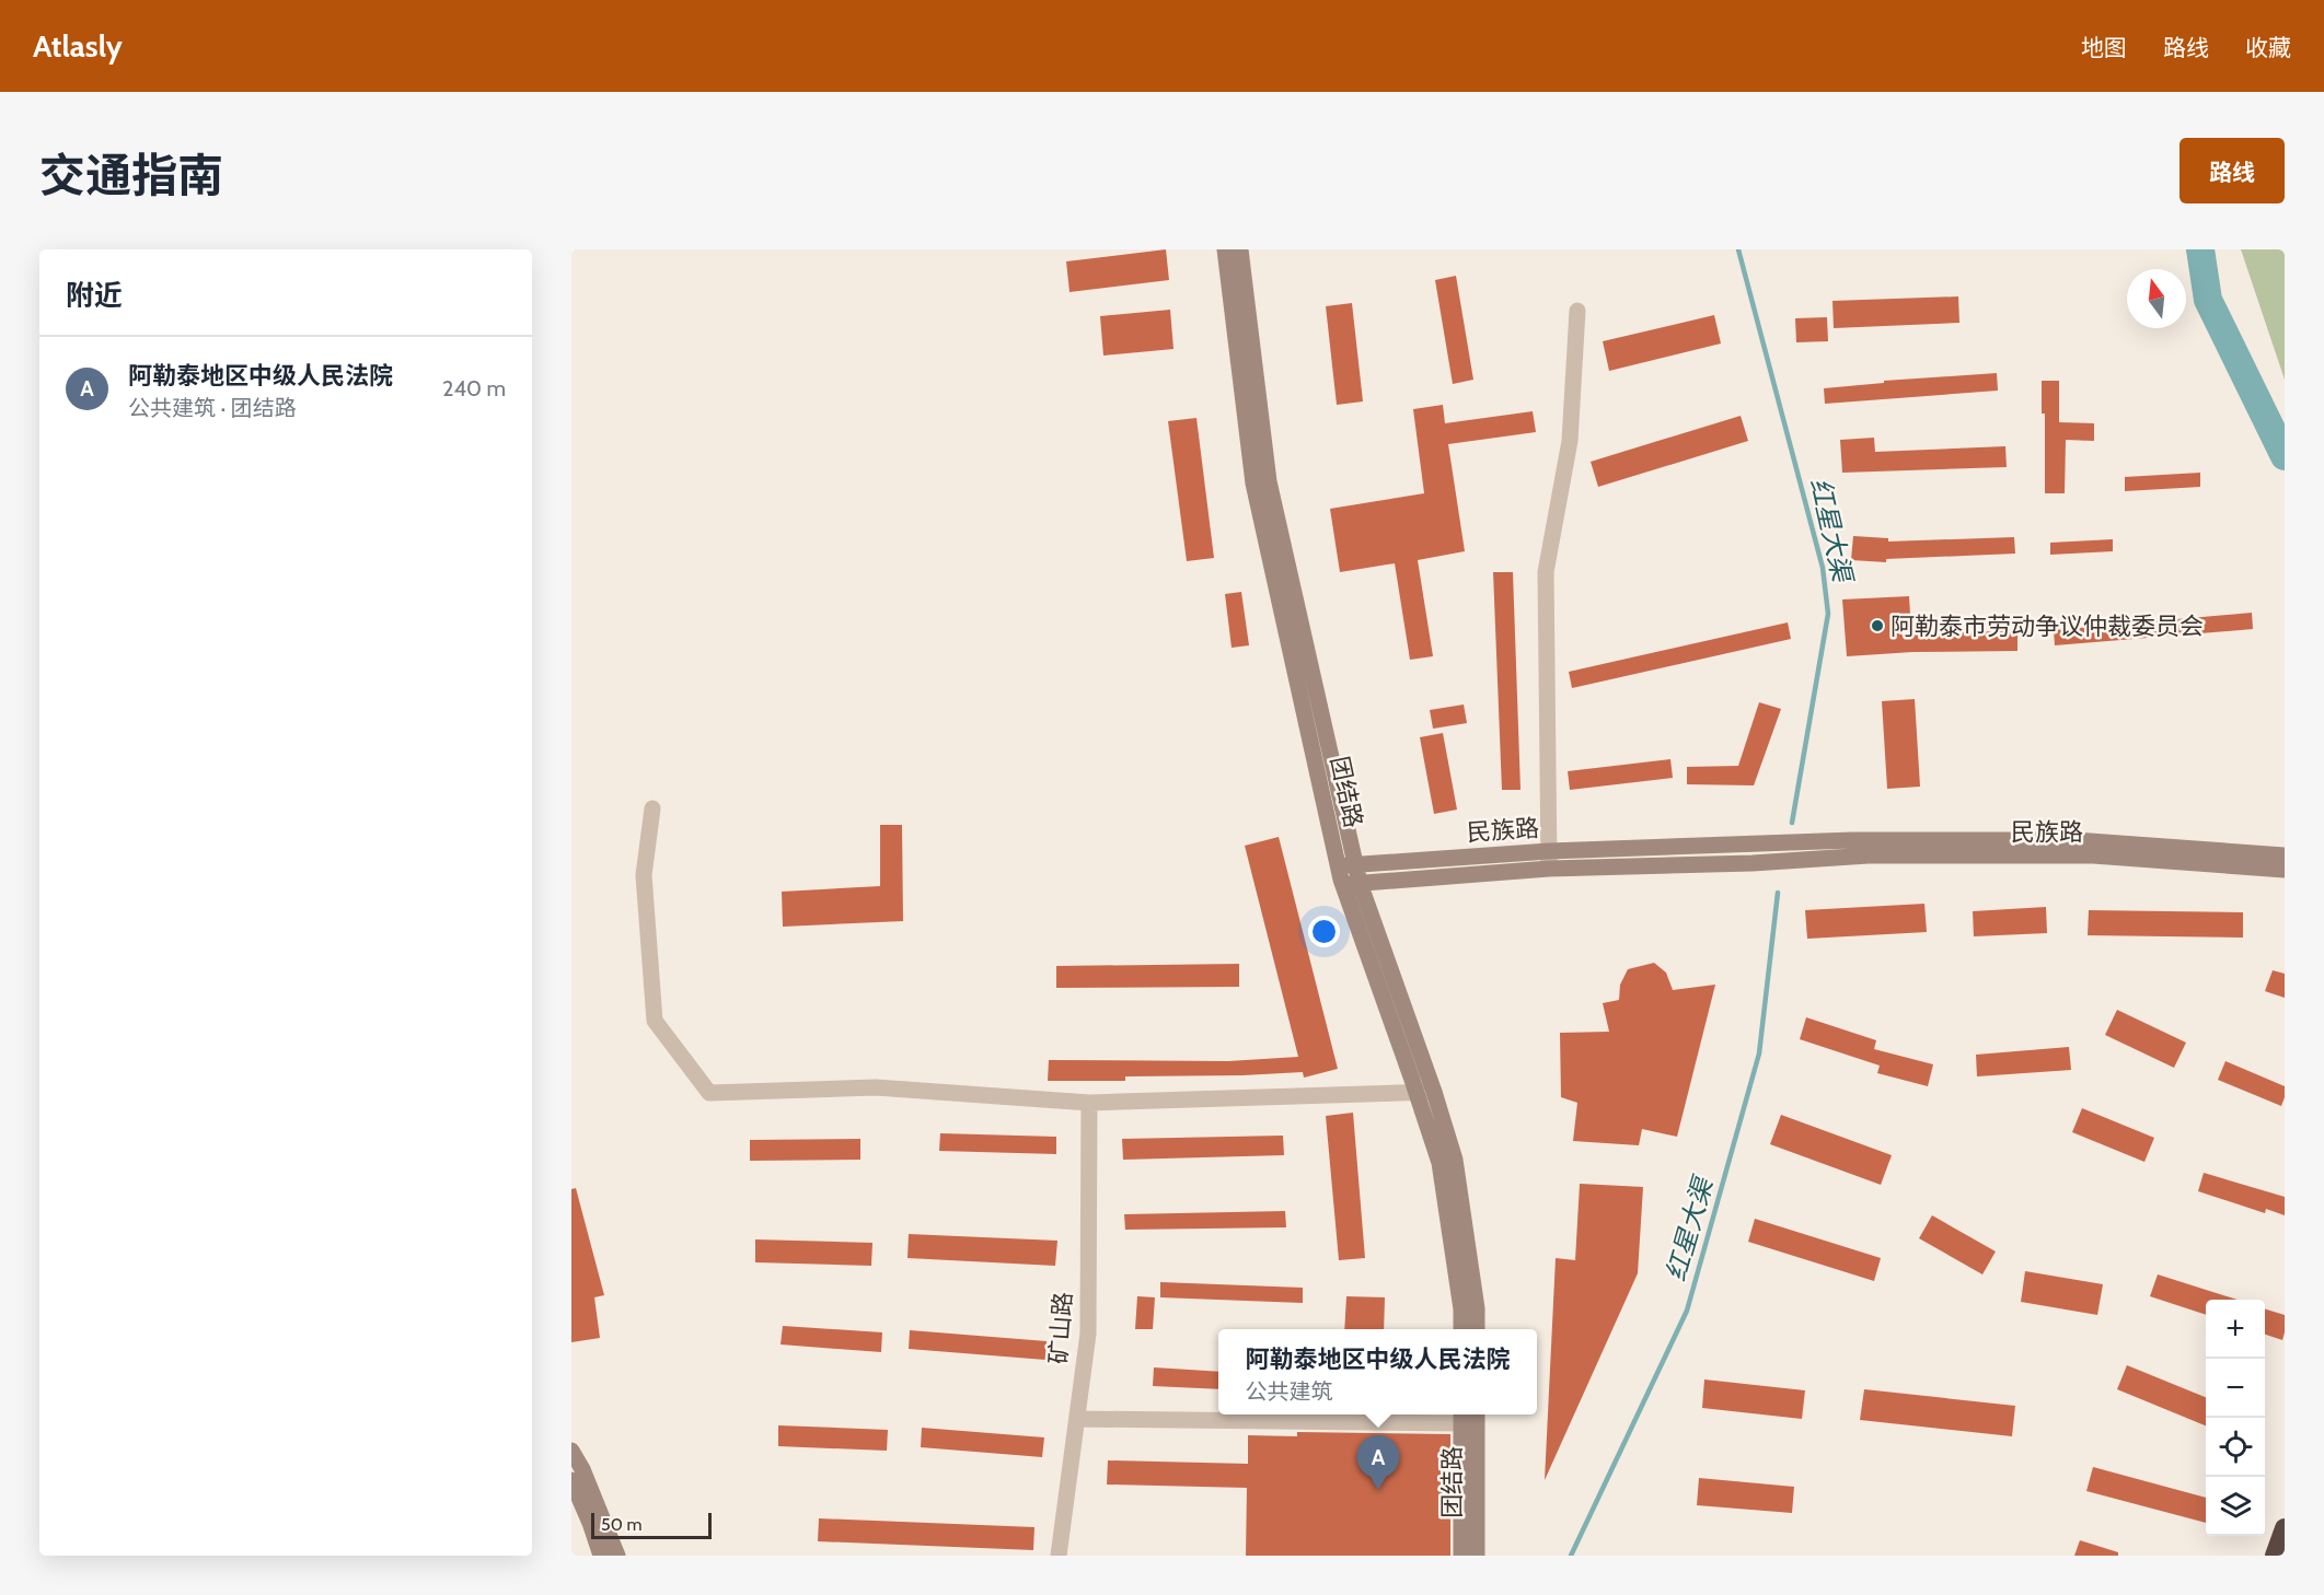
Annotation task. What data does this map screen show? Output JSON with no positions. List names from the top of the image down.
{
  "streets": {
    "main road": ["团结路", "民族路"],
    "street": ["矿山路"]
  },
  "crossings": [
    ["团结路", "民族路"]
  ],
  "water": ["红星大渠"],
  "places": ["阿勒泰市劳动争议仲裁委员会"],
  "scale_bar": "50 m",
  "north": "top",
  "page": {
    "header": "Atlasly",
    "nav": ["地图", "路线", "收藏"],
    "title": "交通指南",
    "buttons": "路线",
    "heading": "附近",
    "list": [
      {
        "mark": "A",
        "name": "阿勒泰地区中级人民法院",
        "note": "公共建筑 · 团结路",
        "value": "240 m"
      }
    ],
    "map_buttons": ["+", "−"],
    "popup": ["阿勒泰地区中级人民法院", "公共建筑"],
    "pins": "A",
    "scale": "50 m"
  }
}
